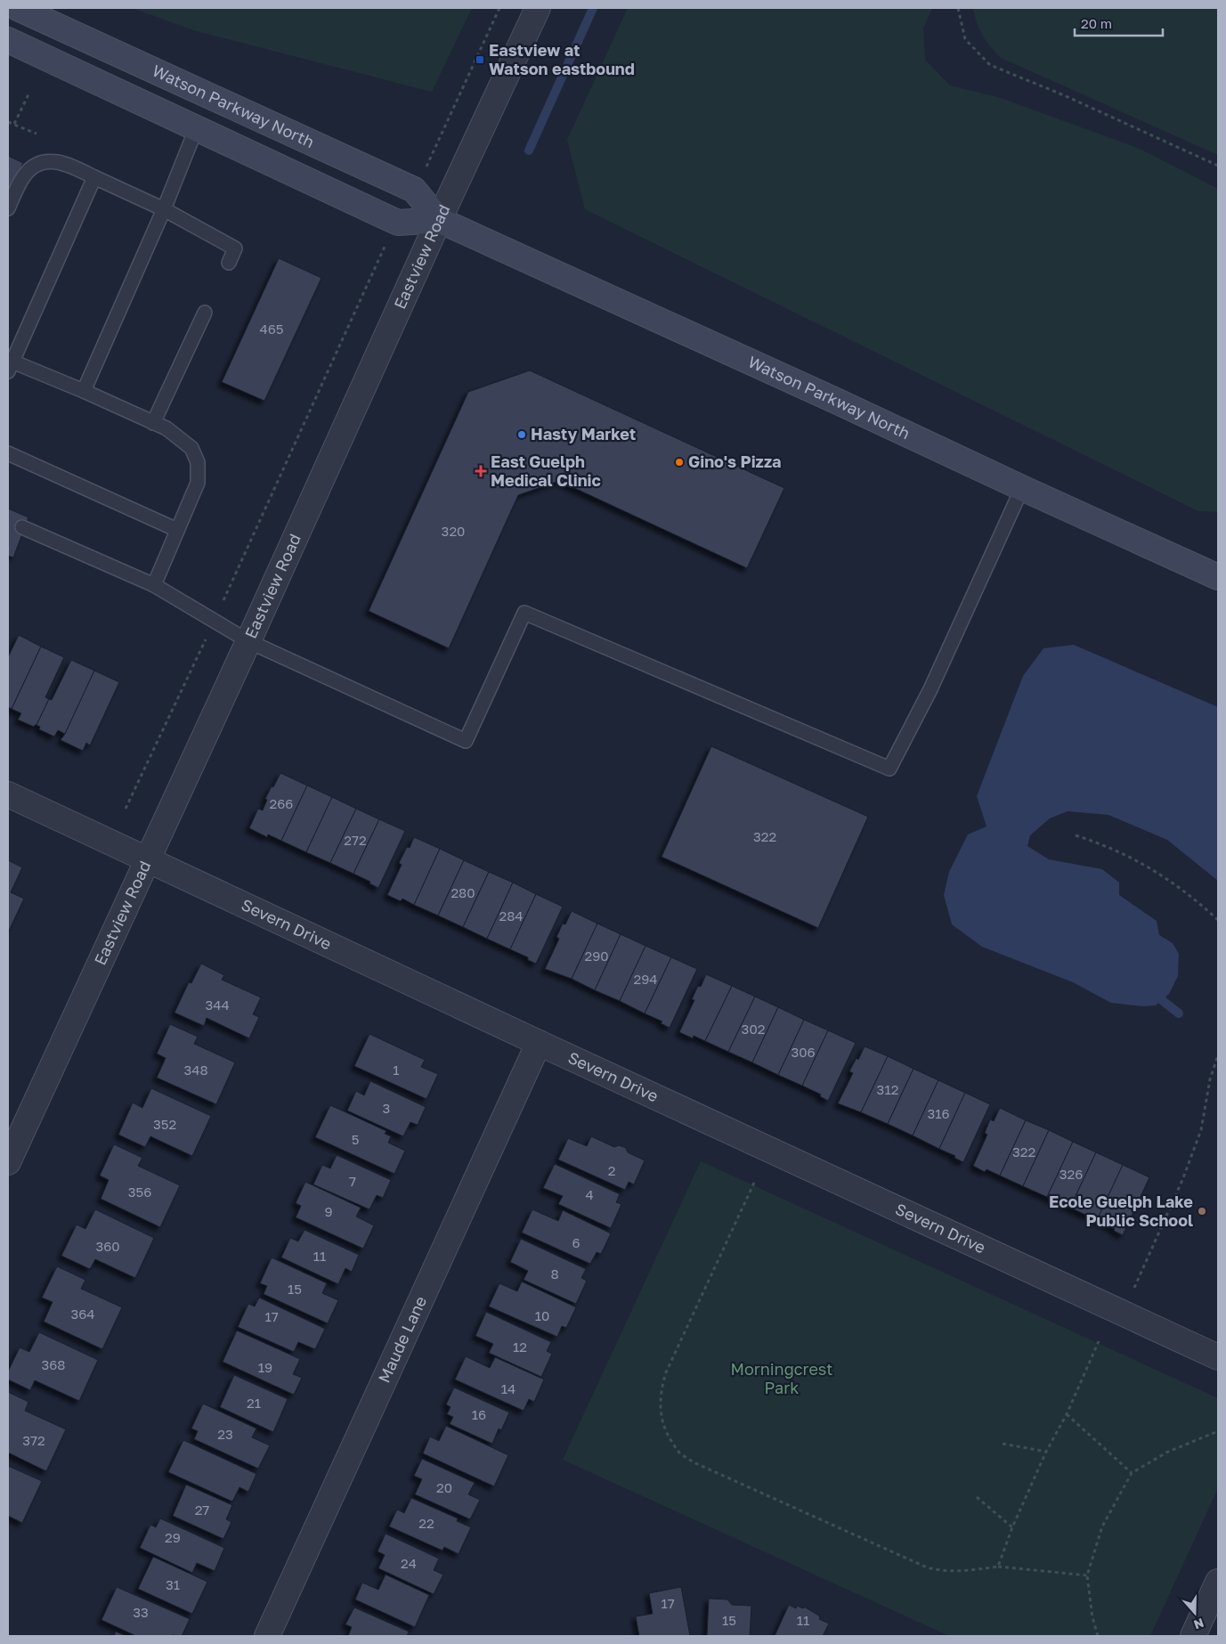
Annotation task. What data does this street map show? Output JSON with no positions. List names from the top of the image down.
{
  "streets": {
    "main road": ["Watson Parkway North"],
    "street": ["Eastview Road", "Severn Drive", "Maude Lane"]
  },
  "crossings": [
    ["Watson Parkway North", "Eastview Road"],
    ["Eastview Road", "Severn Drive"],
    ["Severn Drive", "Maude Lane"]
  ],
  "parks": ["Morningcrest Park"],
  "places": {
    "transit": ["Eastview at Watson eastbound"],
    "other": ["Hasty Market", "Gino's Pizza", "Ecole Guelph Lake Public School"],
    "health": ["East Guelph Medical Clinic"]
  },
  "house_numbers": [
    "465",
    "320",
    "266",
    "322",
    "272",
    "280",
    "284",
    "290",
    "294",
    "344",
    "302",
    "306",
    "348",
    "1",
    "312",
    "3",
    "316",
    "352",
    "5",
    "322",
    "2",
    "326",
    "7",
    "356",
    "4",
    "9",
    "6",
    "360",
    "11",
    "8",
    "15",
    "364",
    "10",
    "17",
    "12",
    "368",
    "19",
    "14",
    "21",
    "16",
    "23",
    "372",
    "20",
    "27",
    "22",
    "29",
    "24",
    "31",
    "17",
    "33",
    "15",
    "11"
  ],
  "scale_bar": "20 m",
  "north": "bottom"
}
